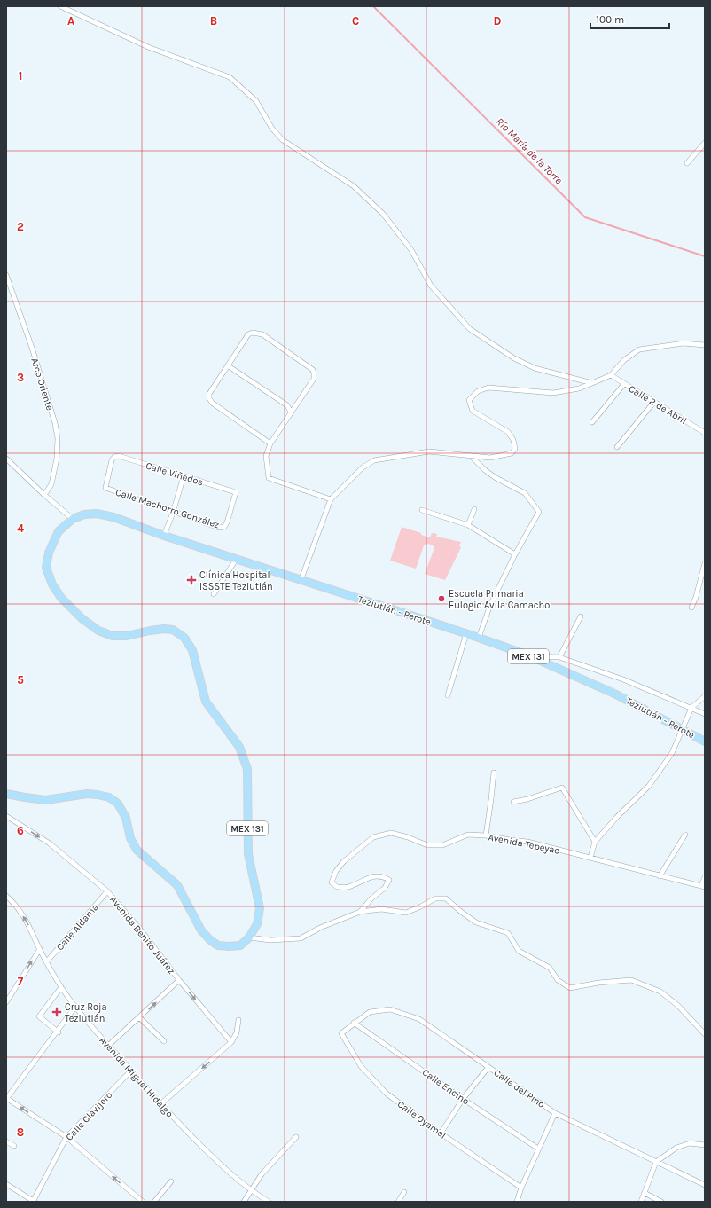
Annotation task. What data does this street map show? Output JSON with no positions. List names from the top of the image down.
{
  "streets": {
    "main road": ["Teziutlán - Perote", "MEX 131"],
    "street": [
      "Arco Oriente",
      "Calle 2 de Abril",
      "Calle Viñedos",
      "Calle Machorro González",
      "Avenida Tepeyac",
      "Calle Aldama",
      "Avenida Benito Juárez",
      "Avenida Miguel Hidalgo",
      "Calle Encino",
      "Calle del Pino",
      "Calle Clavijero",
      "Calle Oyamel"
    ]
  },
  "crossings": [
    ["Calle Viñedos", "Calle Machorro González"],
    ["Teziutlán - Perote", "MEX 131"],
    ["MEX 131", "Avenida Tepeyac"],
    ["Calle Aldama", "Avenida Benito Juárez"],
    ["Calle Aldama", "Avenida Miguel Hidalgo"],
    ["Avenida Miguel Hidalgo", "Calle Clavijero"],
    ["Calle Encino", "Calle del Pino"],
    ["Calle del Pino", "Calle Oyamel"]
  ],
  "one_way": ["Avenida Benito Juárez"],
  "water": ["Río María de la Torre"],
  "places": {
    "health": ["Clínica Hospital ISSSTE Teziutlán", "Cruz Roja Teziutlán"],
    "other": ["Escuela Primaria Eulogio Avila Camacho"]
  },
  "scale_bar": "100 m",
  "grid": {
    "columns": [
      "A",
      "B",
      "C",
      "D"
    ],
    "rows": [
      "1",
      "2",
      "3",
      "4",
      "5",
      "6",
      "7",
      "8"
    ]
  }
}
